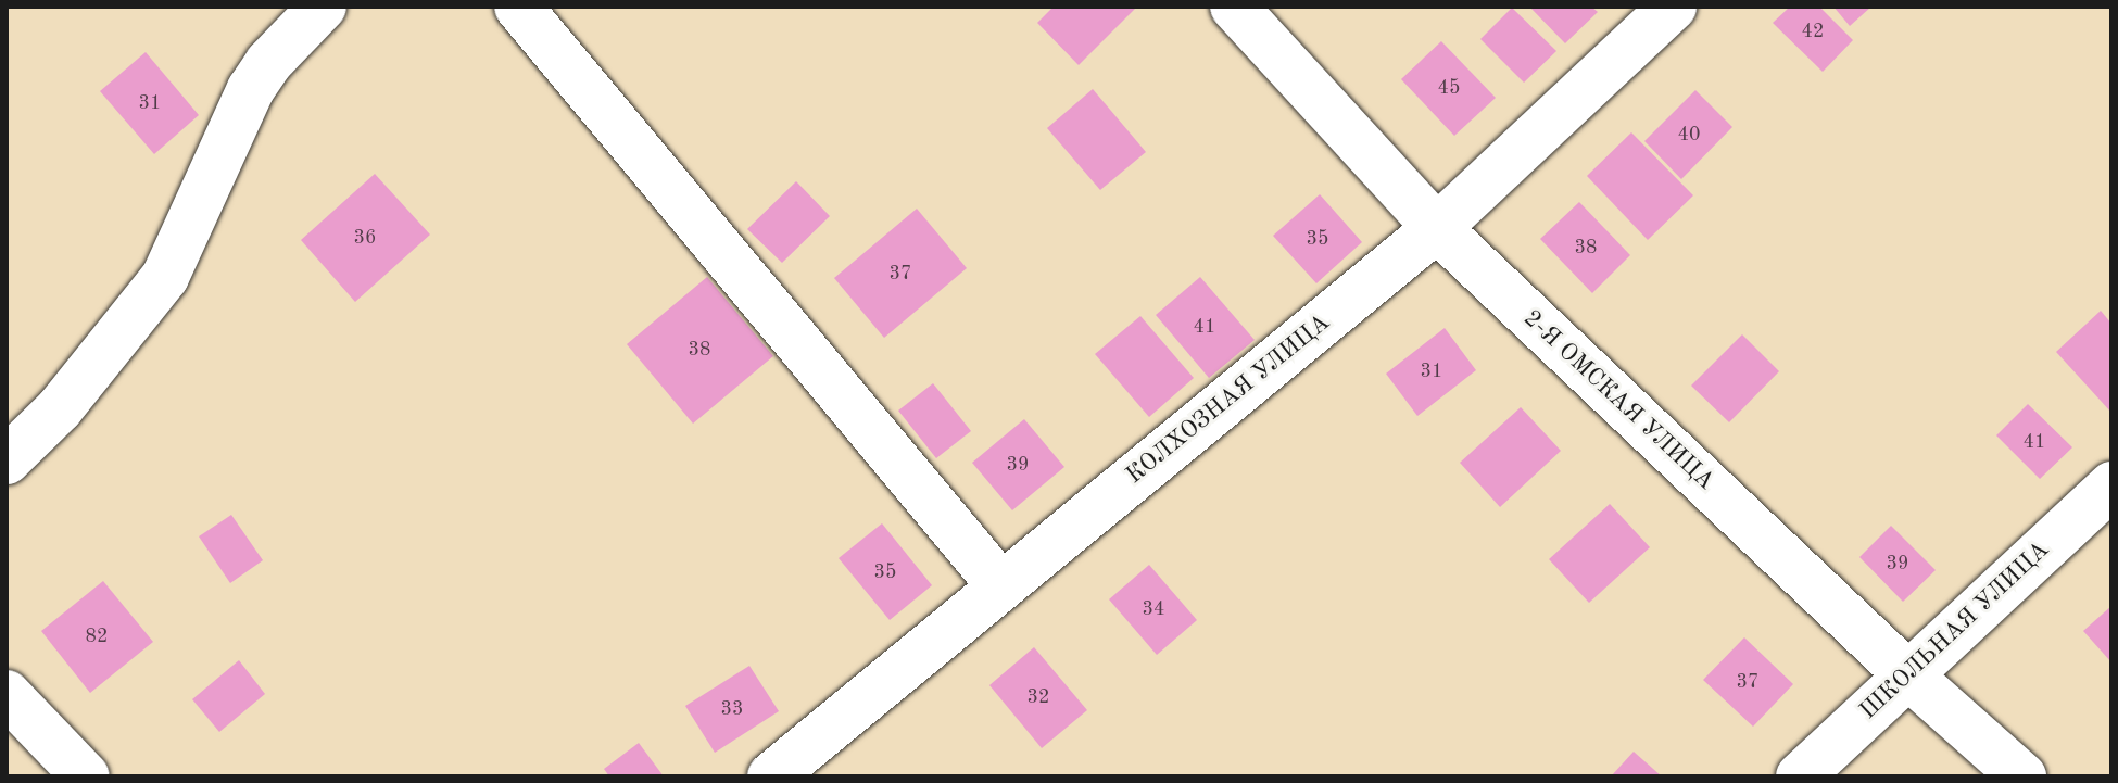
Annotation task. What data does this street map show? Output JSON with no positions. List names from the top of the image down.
{
  "streets": {
    "street": ["КОЛХОЗНАЯ УЛИЦА", "2-Я ОМСКАЯ УЛИЦА", "ШКОЛЬНАЯ УЛИЦА"]
  },
  "crossings": [
    ["КОЛХОЗНАЯ УЛИЦА", "2-Я ОМСКАЯ УЛИЦА"],
    ["2-Я ОМСКАЯ УЛИЦА", "ШКОЛЬНАЯ УЛИЦА"]
  ],
  "house_numbers": [
    "42",
    "45",
    "31",
    "40",
    "36",
    "35",
    "38",
    "37",
    "41",
    "38",
    "31",
    "41",
    "39",
    "39",
    "35",
    "34",
    "82",
    "37",
    "32",
    "33"
  ]
}
